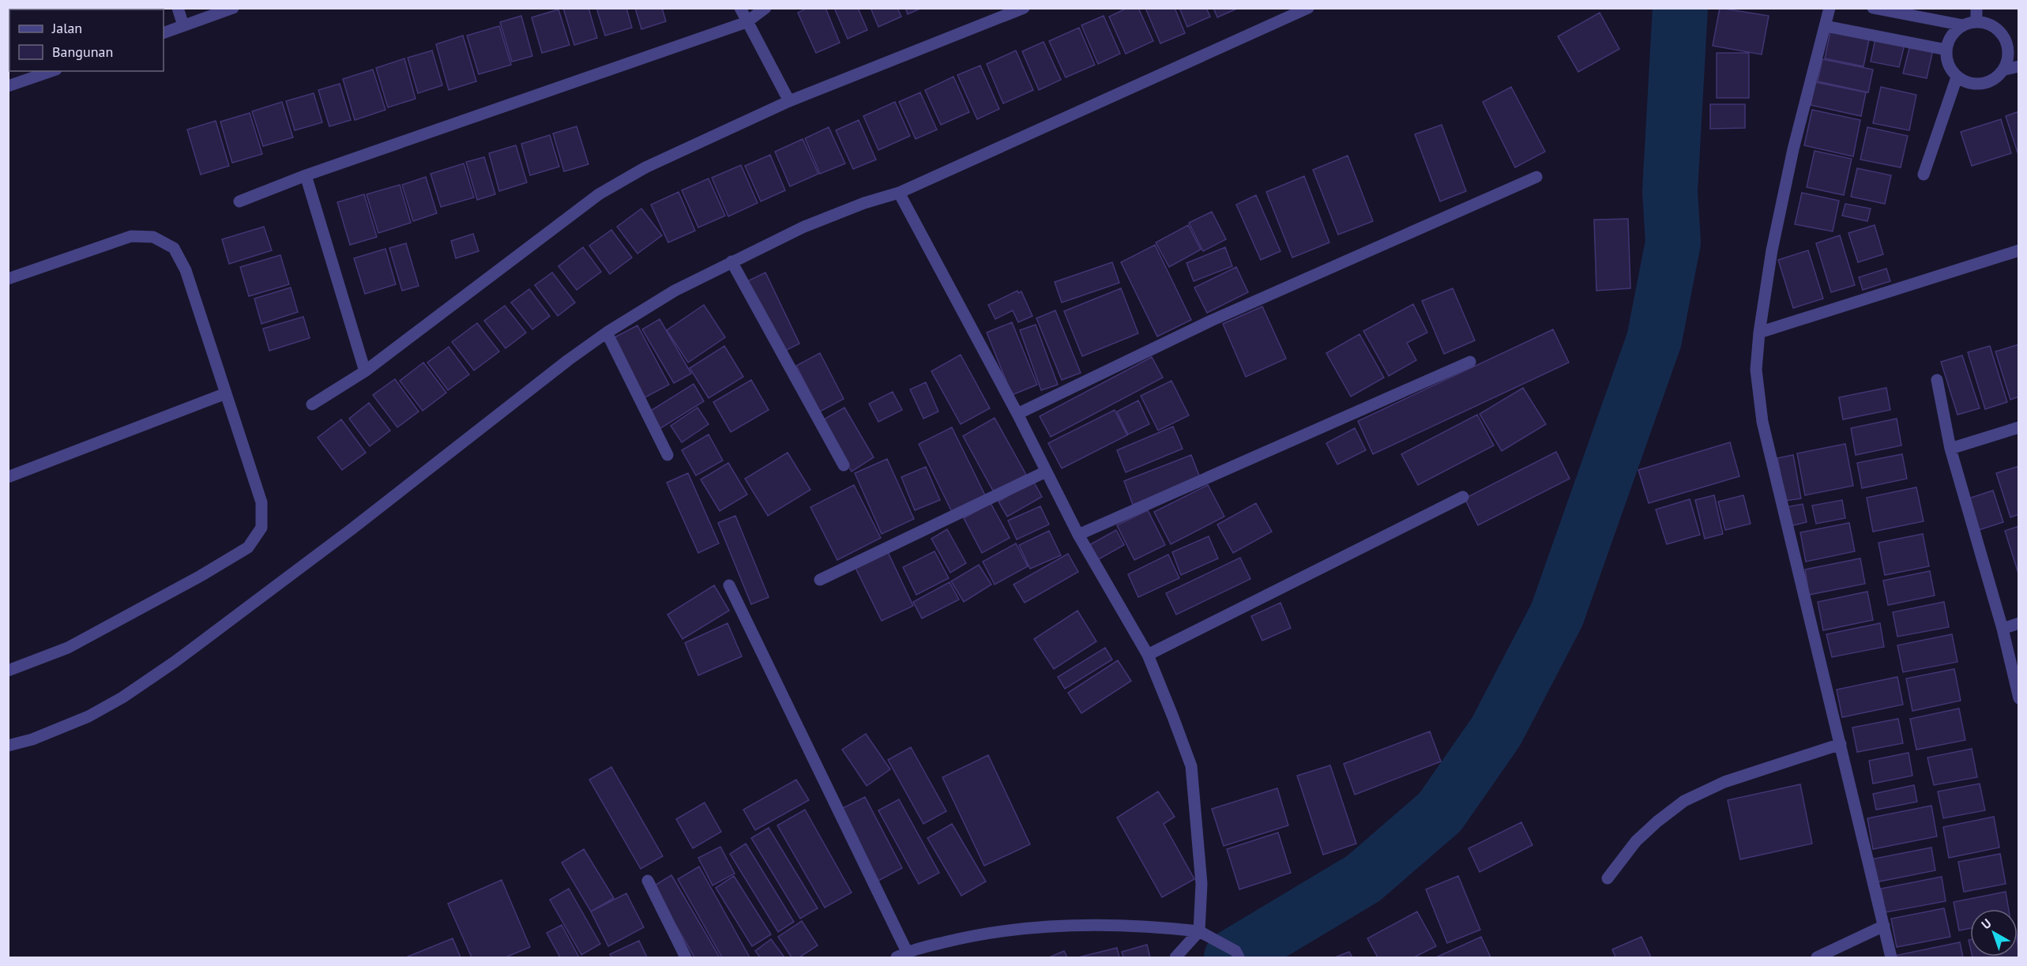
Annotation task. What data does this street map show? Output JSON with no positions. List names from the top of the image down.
{
  "legend": ["Jalan", "Bangunan"],
  "north": "top left"
}
